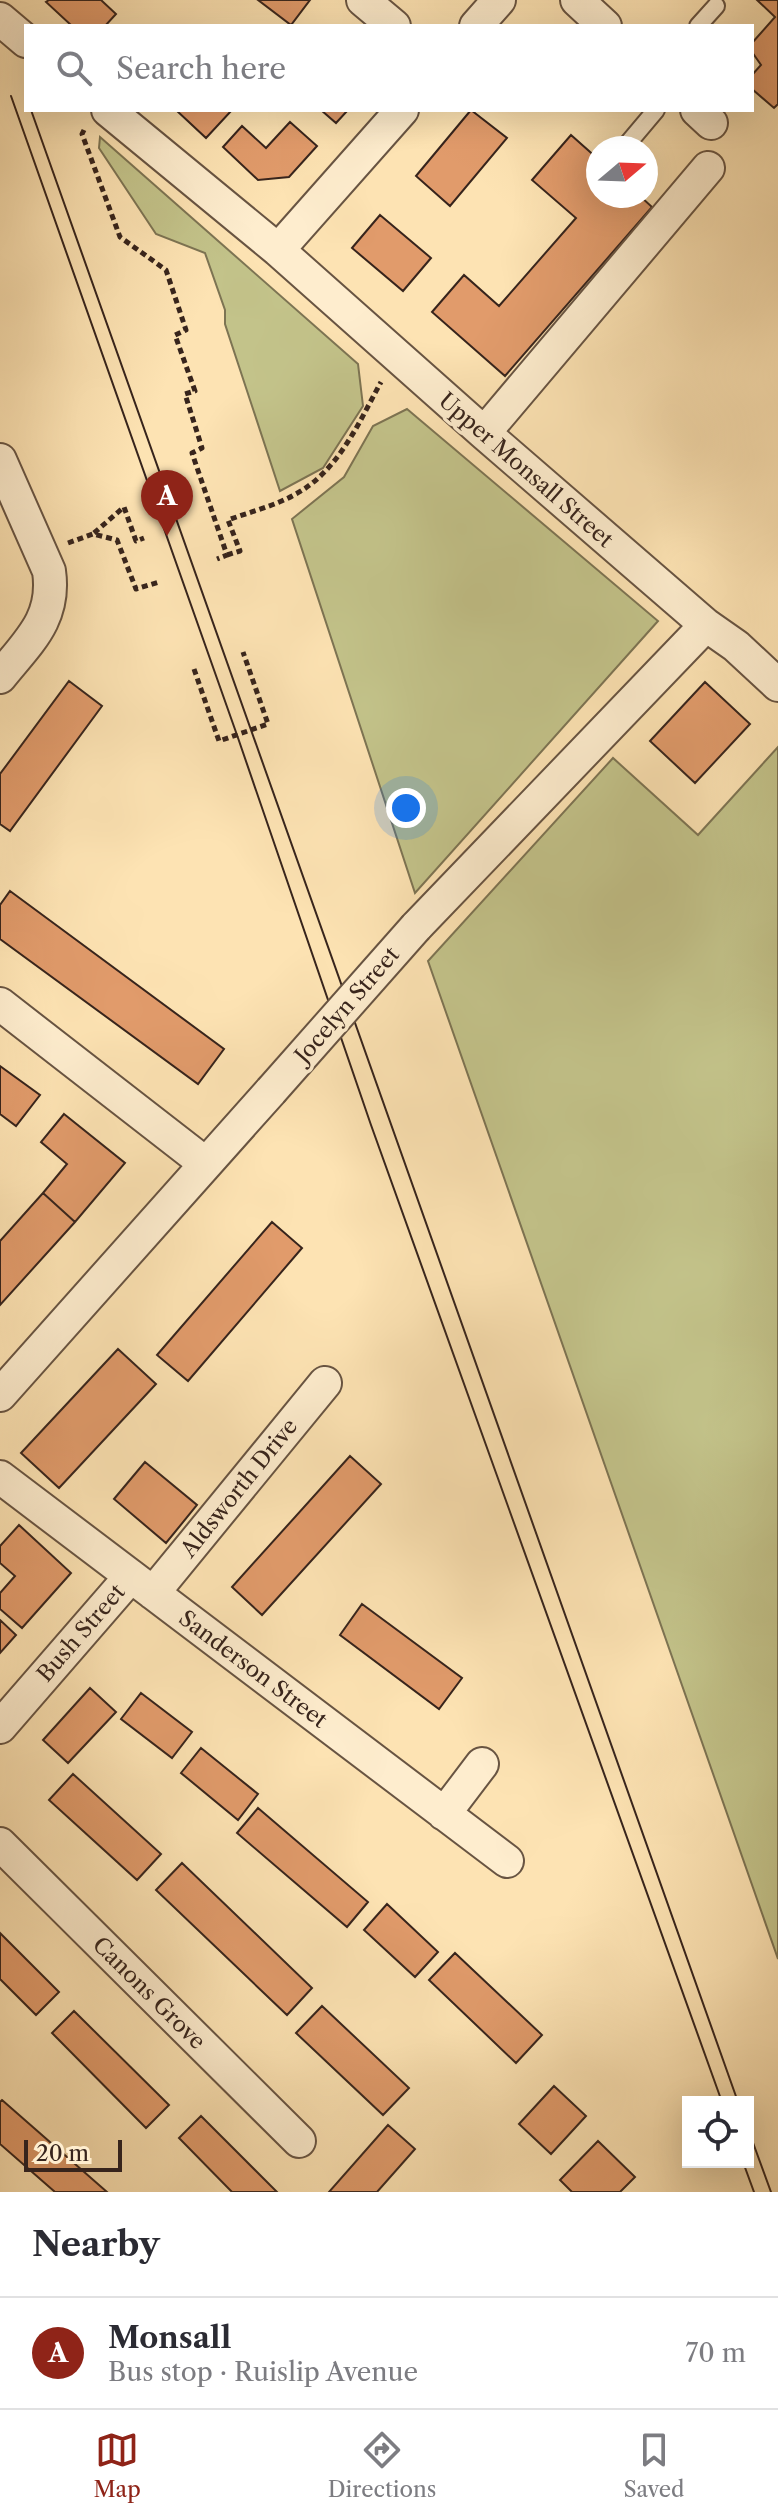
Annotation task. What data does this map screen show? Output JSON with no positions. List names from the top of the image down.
{
  "streets": {
    "street": [
      "Upper Monsall Street",
      "Jocelyn Street",
      "Aldsworth Drive",
      "Bush Street",
      "Sanderson Street",
      "Canons Grove"
    ]
  },
  "crossings": [
    ["Upper Monsall Street", "Jocelyn Street"],
    ["Aldsworth Drive", "Bush Street"],
    ["Aldsworth Drive", "Sanderson Street"],
    ["Bush Street", "Sanderson Street"]
  ],
  "scale_bar": "20 m",
  "north": "right",
  "page": {
    "search": "Search here",
    "pins": "A",
    "scale": "20 m",
    "heading": "Nearby",
    "list": [
      {
        "mark": "A",
        "name": "Monsall",
        "note": "Bus stop · Ruislip Avenue",
        "value": "70 m"
      }
    ],
    "nav": ["Map", "Directions", "Saved"]
  }
}
